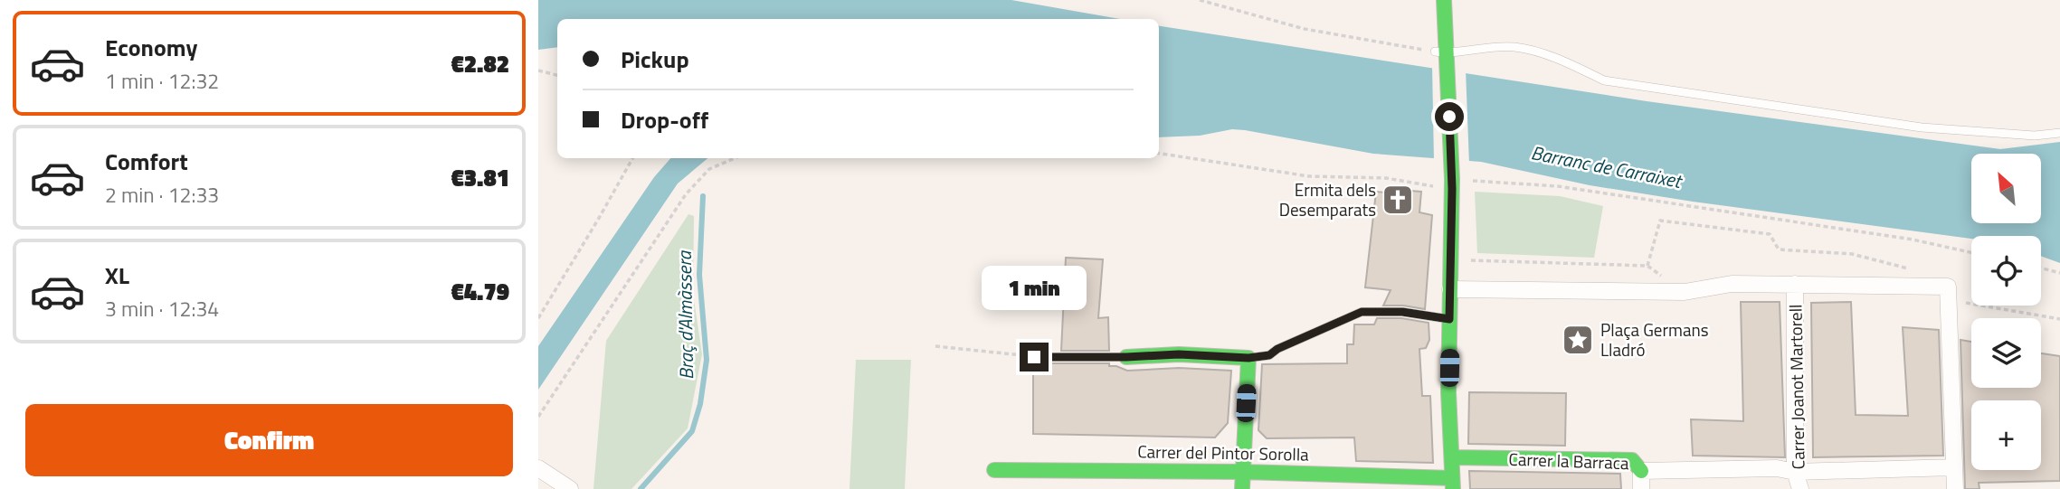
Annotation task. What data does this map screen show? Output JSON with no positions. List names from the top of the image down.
{
  "streets": {
    "street": ["Carrer Joanot Martorell", "Carrer del Pintor Sorolla", "Carrer la Barraca"]
  },
  "crossings": [
    ["Carrer Joanot Martorell", "Carrer la Barraca"]
  ],
  "water": ["Barranc de Carraixet", "Braç d'Almàssera"],
  "places": {
    "church": ["Ermita dels Desemparats"],
    "place": ["Plaça Germans Lladró"]
  },
  "north": "top left",
  "page": {
    "list": [
      {
        "name": "Economy",
        "note": "1 min · 12:32",
        "value": "€2.82"
      },
      {
        "name": "Comfort",
        "note": "2 min · 12:33",
        "value": "€3.81"
      },
      {
        "name": "XL",
        "note": "3 min · 12:34",
        "value": "€4.79"
      }
    ],
    "banner": ["Pickup", "Drop-off"],
    "map_buttons": "+",
    "bubble": "1 min",
    "buttons": "Confirm"
  }
}
